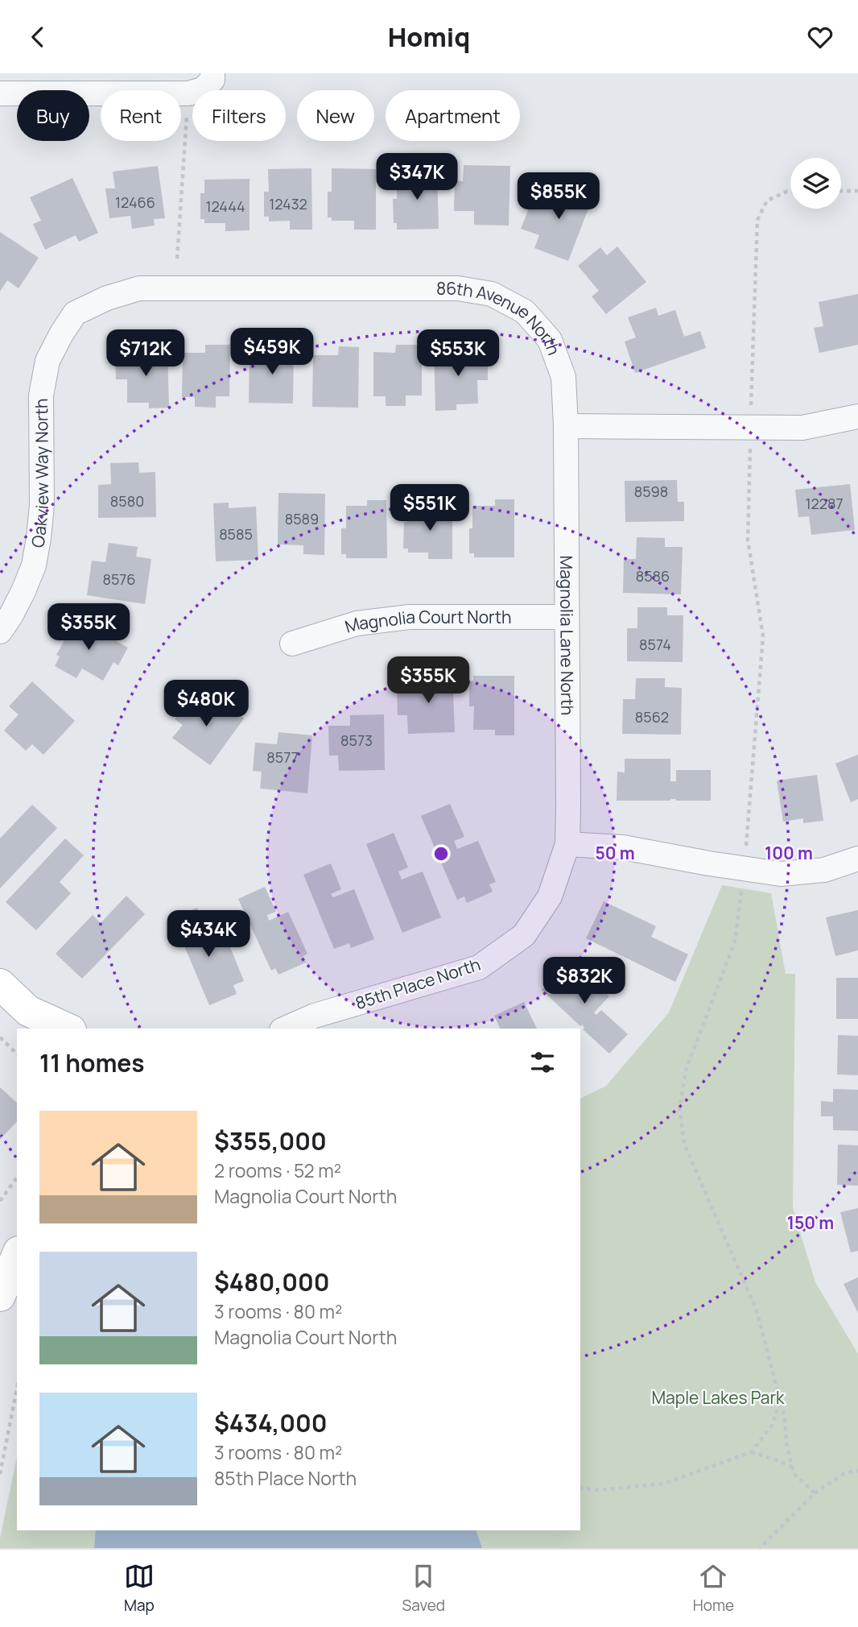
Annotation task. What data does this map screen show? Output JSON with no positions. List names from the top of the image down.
{
  "streets": {
    "street": [
      "86th Avenue North",
      "Oakview Way North",
      "Magnolia Court North",
      "Magnolia Lane North",
      "85th Place North"
    ]
  },
  "crossings": [
    ["86th Avenue North", "Oakview Way North"],
    ["86th Avenue North", "Magnolia Lane North"],
    ["Magnolia Court North", "Magnolia Lane North"],
    ["Magnolia Lane North", "85th Place North"]
  ],
  "parks": ["Maple Lakes Park"],
  "house_numbers": [
    "12466",
    "12432",
    "12444",
    "8598",
    "8580",
    "12287",
    "8589",
    "8585",
    "8586",
    "8576",
    "8574",
    "8562",
    "8573",
    "8577"
  ],
  "page": {
    "header": "Homiq",
    "chip": [
      "Buy",
      "Rent",
      "Filters",
      "New",
      "Apartment"
    ],
    "price": [
      "$347K",
      "$855K",
      "$459K",
      "$712K",
      "$553K",
      "$551K",
      "$355K",
      "$355K",
      "$480K",
      "$434K",
      "$832K"
    ],
    "heading": "11 homes",
    "list": [
      {
        "name": "$355,000",
        "note": "2 rooms · 52 m² · Magnolia Court North"
      },
      {
        "name": "$480,000",
        "note": "3 rooms · 80 m² · Magnolia Court North"
      },
      {
        "name": "$434,000",
        "note": "3 rooms · 80 m² · 85th Place North"
      }
    ],
    "tabs": ["Map", "Saved", "Home"]
  },
  "rings": ["50 m", "100 m", "150 m"]
}
